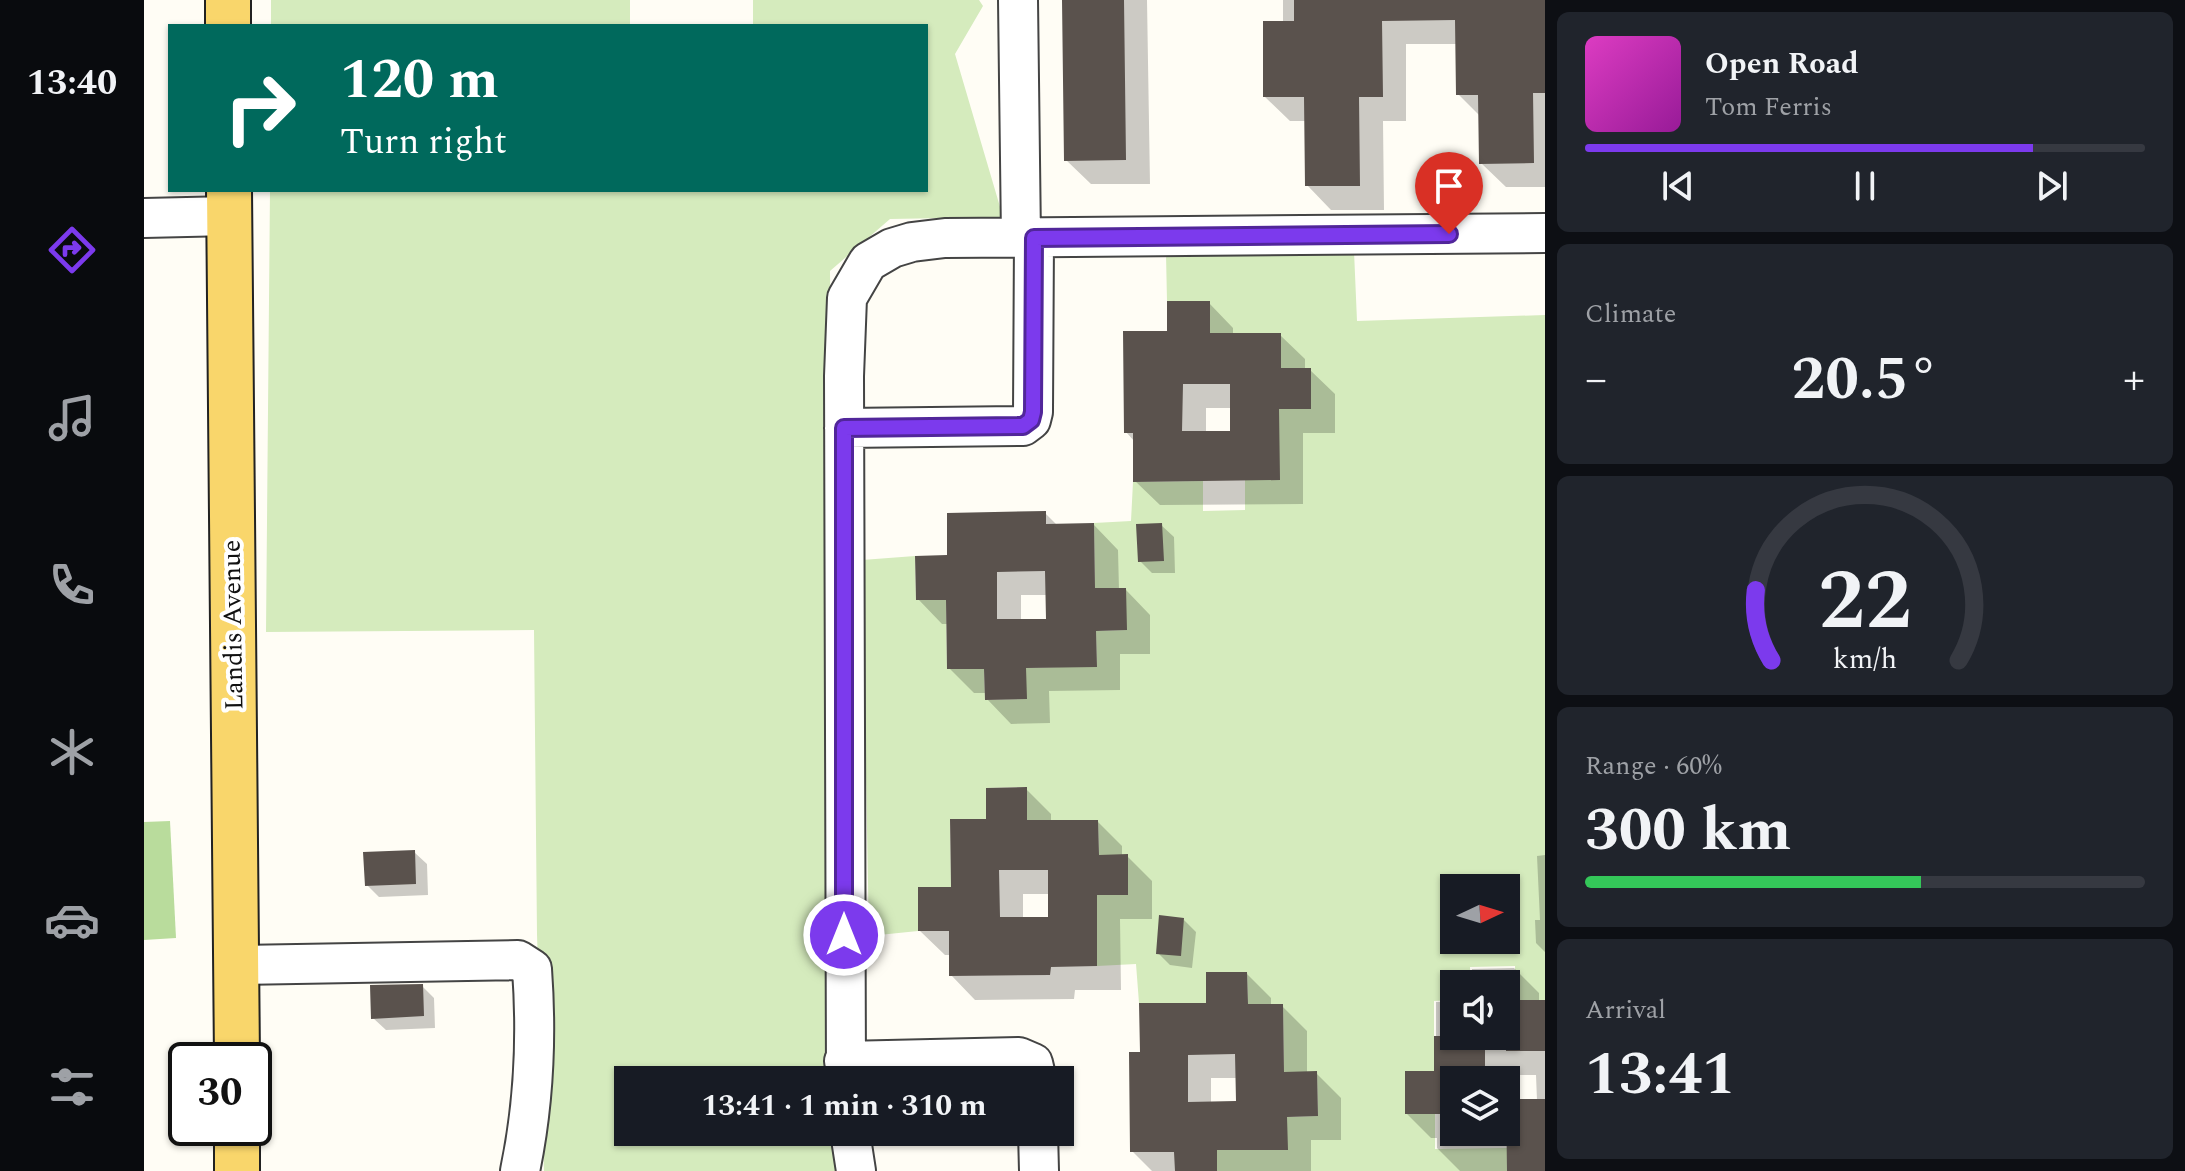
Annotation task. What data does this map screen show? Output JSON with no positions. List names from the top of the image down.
{
  "streets": {
    "main road": ["Landis Avenue"]
  },
  "north": "right",
  "page": {
    "tabs": "13:40",
    "turn": ["120 m", "Turn right"],
    "song": ["Open Road", "Tom Ferris"],
    "tile": [
      "Climate",
      ["Range · 60%", "300 km"],
      ["Arrival", "13:41"]
    ],
    "heat": ["−", "20.5°", "+"],
    "limit": "30",
    "trip": "13:41 · 1 min · 310 m",
    "gauge": ["22", "km/h"]
  }
}
